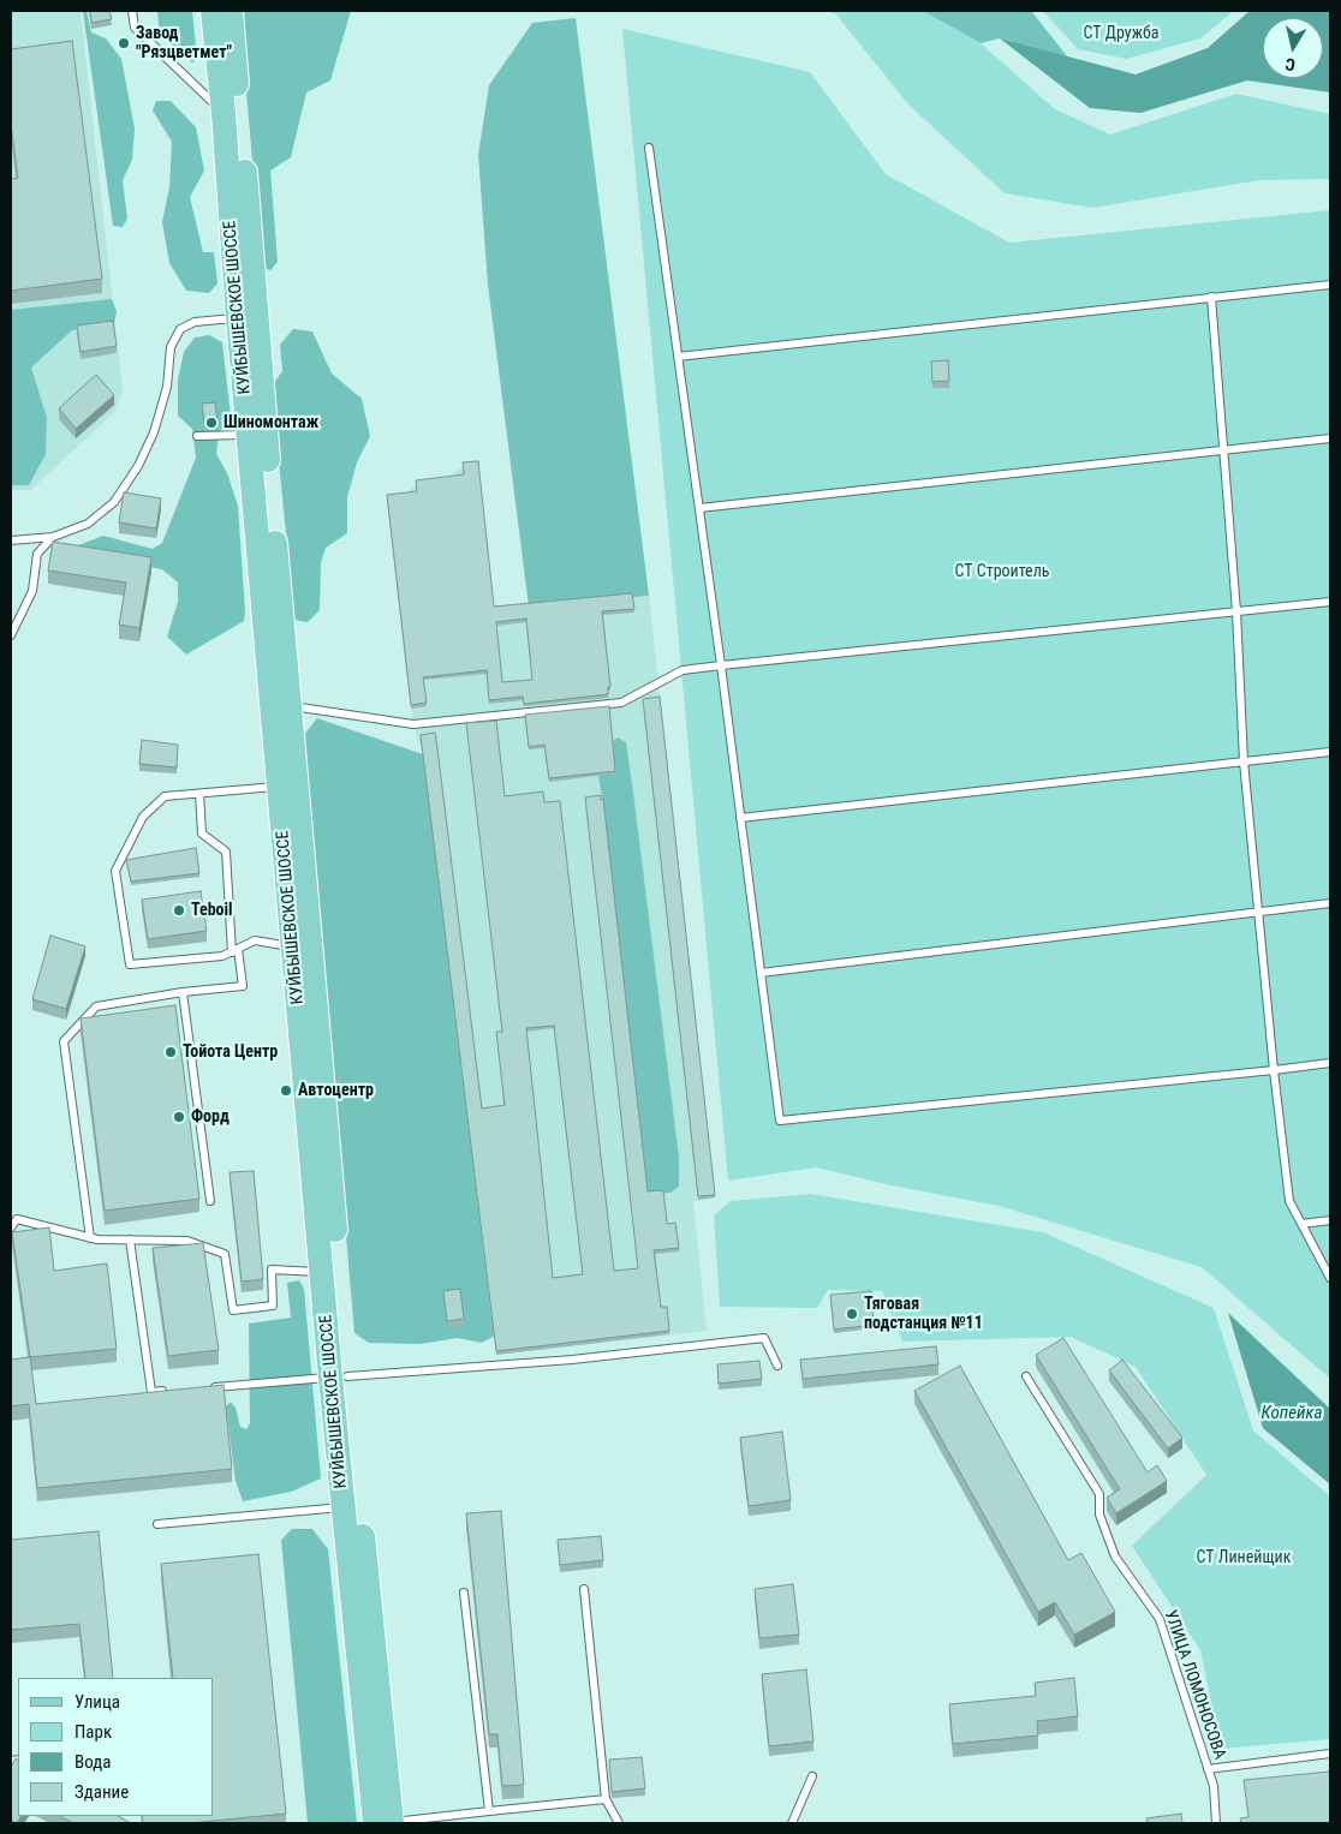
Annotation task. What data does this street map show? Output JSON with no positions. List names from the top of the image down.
{
  "streets": {
    "main road": ["КУЙБЫШЕВСКОЕ ШОССЕ"],
    "lane": ["УЛИЦА ЛОМОНОСОВА"]
  },
  "water": ["Копейка"],
  "parks": ["СТ Дружба", "СТ Строитель", "СТ Линейщик"],
  "places": [
    "Завод \"Рязцветмет\"",
    "Шиномонтаж",
    "Teboil",
    "Тойота Центр",
    "Автоцентр",
    "Форд",
    "Тяговая подстанция №11"
  ],
  "legend": [
    "Улица",
    "Парк",
    "Вода",
    "Здание"
  ],
  "north": "bottom"
}
